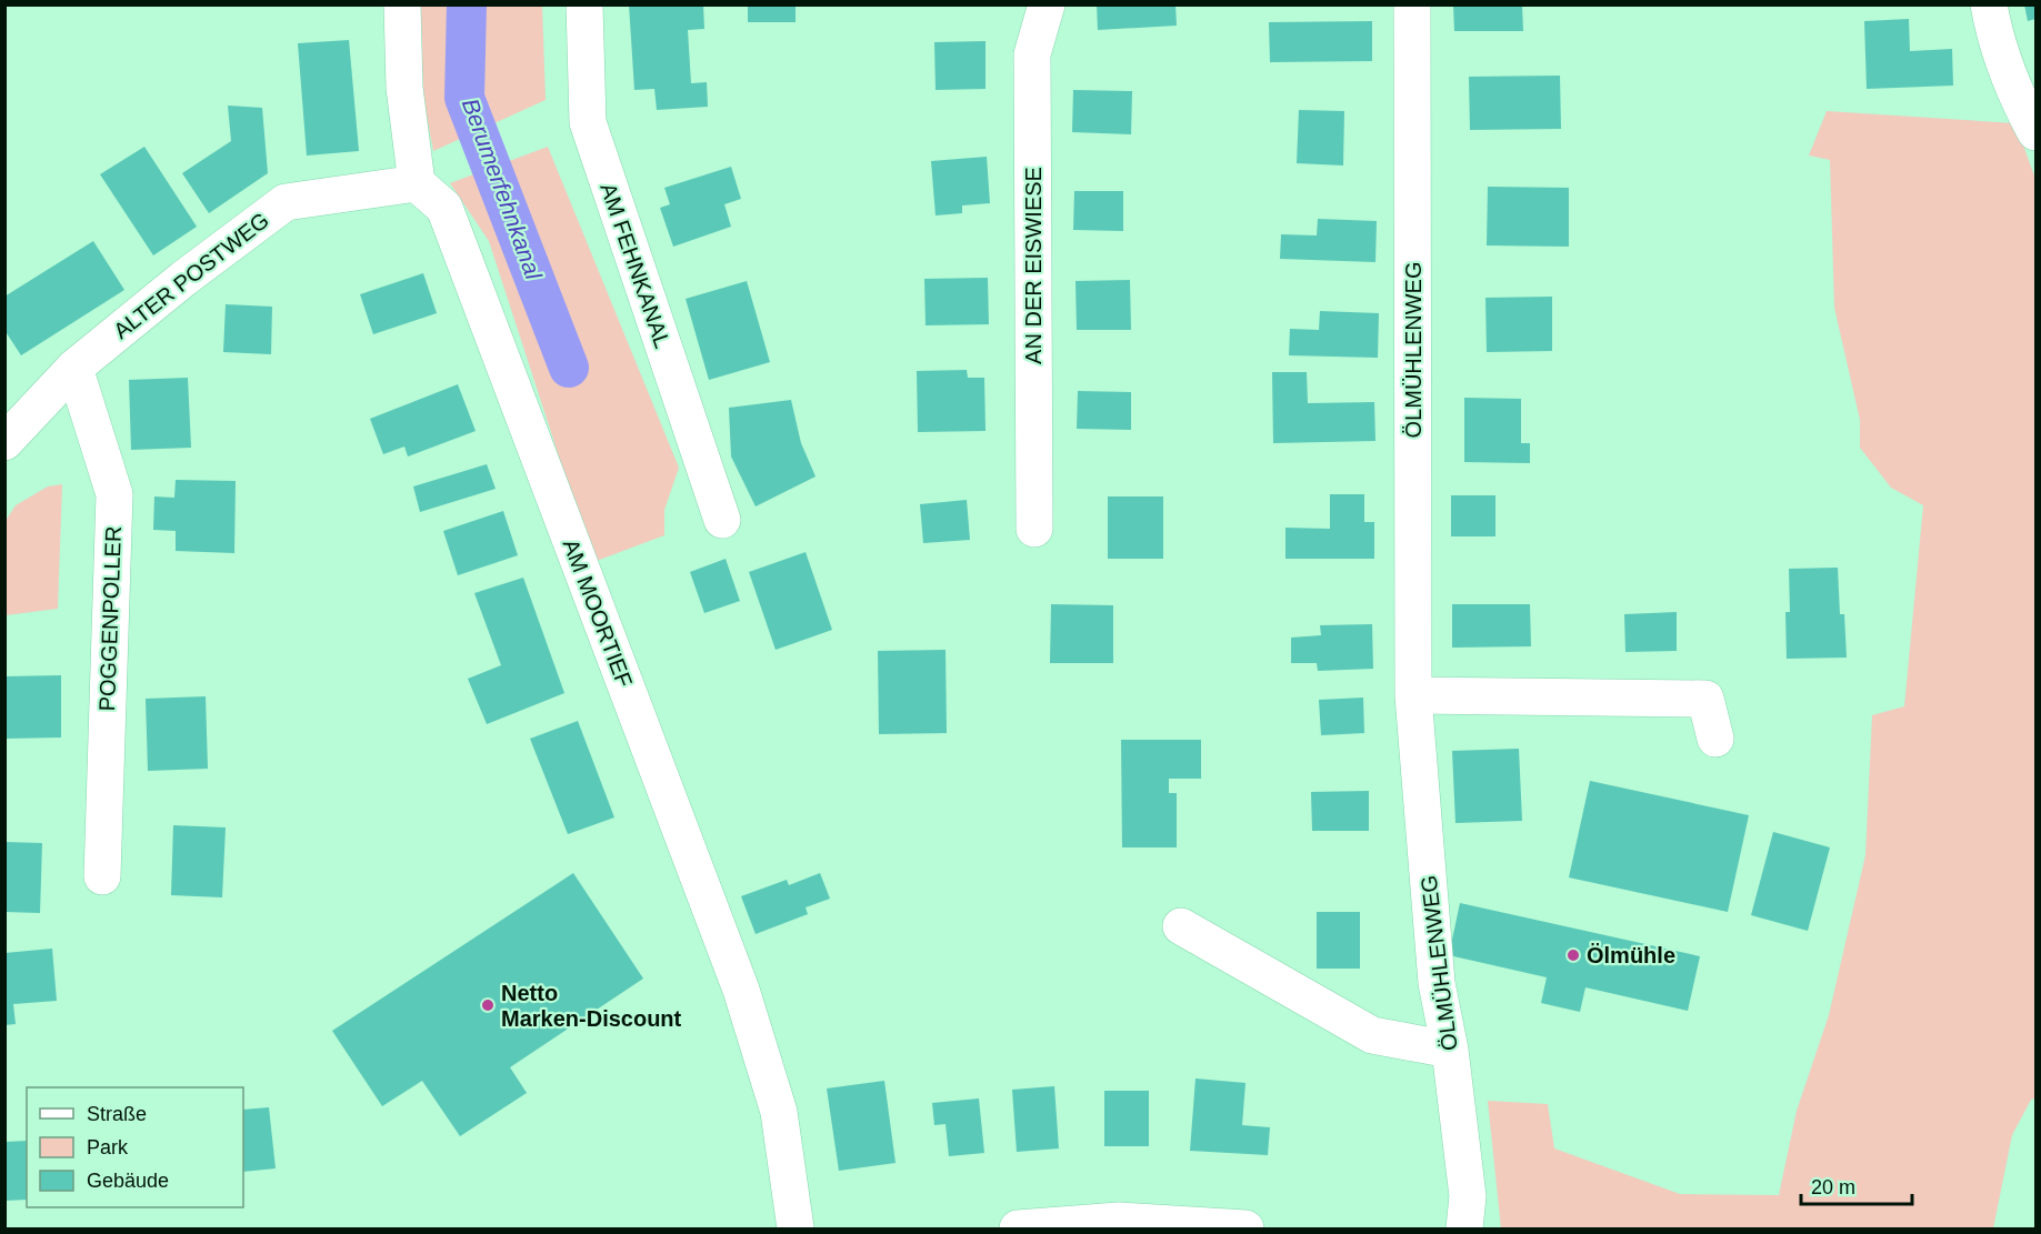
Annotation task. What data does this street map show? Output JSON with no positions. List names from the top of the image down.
{
  "streets": {
    "street": [
      "AM FEHNKANAL",
      "AN DER EISWIESE",
      "ALTER POSTWEG",
      "ÖLMÜHLENWEG",
      "AM MOORTIEF",
      "POGGENPOLLER"
    ]
  },
  "crossings": [
    ["ALTER POSTWEG", "AM MOORTIEF"],
    ["ALTER POSTWEG", "POGGENPOLLER"]
  ],
  "water": ["Berumerfehnkanal"],
  "places": ["Ölmühle", "Netto Marken-Discount"],
  "legend": ["Straße", "Park", "Gebäude"],
  "scale_bar": "20 m"
}
